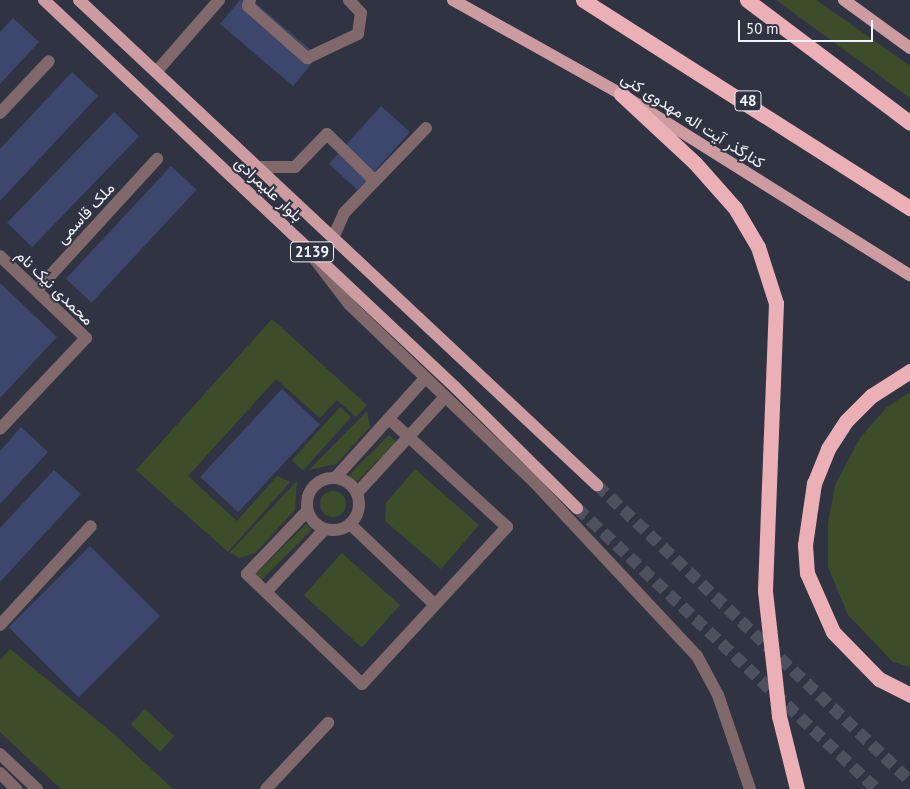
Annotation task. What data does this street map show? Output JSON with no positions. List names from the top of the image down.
{
  "streets": {
    "highway": ["48"],
    "main road": ["کنارگذر آیت اله مهدوی کنی", "بلوار علیمرادی", "2139"],
    "street": ["ملک قاسمی", "محمدی نیک نام"]
  },
  "crossings": [
    ["ملک قاسمی", "محمدی نیک نام"]
  ],
  "scale_bar": "50 m"
}
